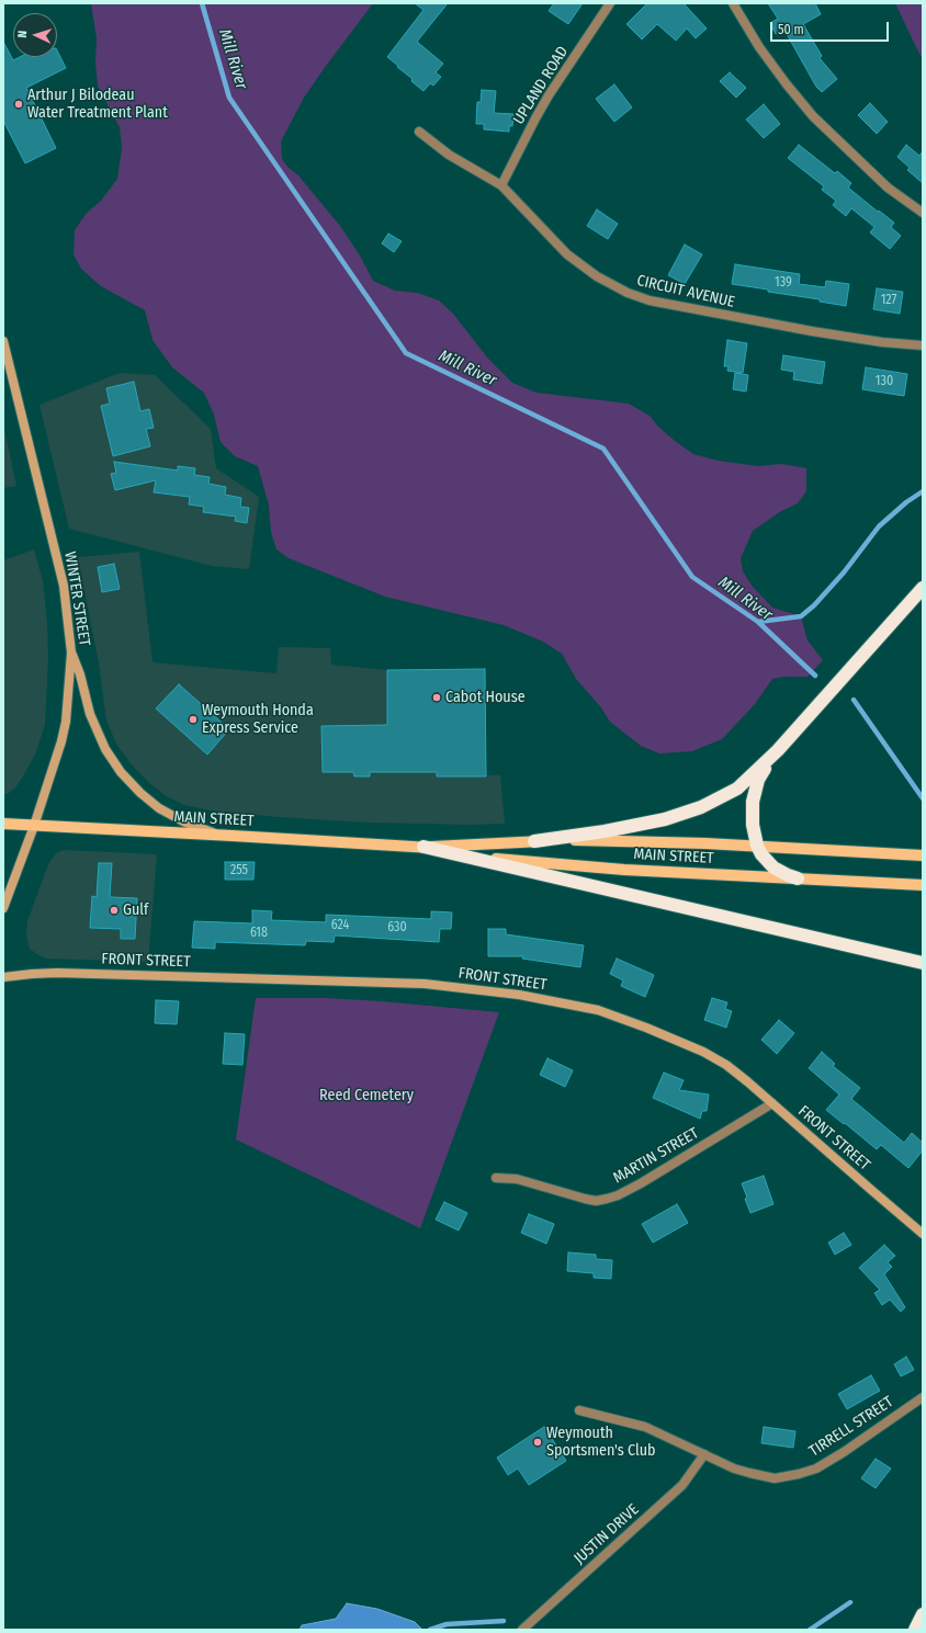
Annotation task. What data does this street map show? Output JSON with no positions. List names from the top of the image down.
{
  "streets": {
    "main road": ["MAIN STREET"],
    "street": [
      "UPLAND ROAD",
      "CIRCUIT AVENUE",
      "WINTER STREET",
      "FRONT STREET",
      "MARTIN STREET",
      "TIRRELL STREET",
      "JUSTIN DRIVE"
    ]
  },
  "crossings": [
    ["UPLAND ROAD", "CIRCUIT AVENUE"],
    ["WINTER STREET", "MAIN STREET"],
    ["FRONT STREET", "MARTIN STREET"],
    ["TIRRELL STREET", "JUSTIN DRIVE"]
  ],
  "water": ["Mill River"],
  "parks": ["Reed Cemetery"],
  "places": [
    "Arthur J Bilodeau Water Treatment Plant",
    "Cabot House",
    "Weymouth Honda Express Service",
    "Gulf",
    "Weymouth Sportsmen's Club"
  ],
  "house_numbers": [
    "139",
    "127",
    "130",
    "255",
    "624",
    "630",
    "618"
  ],
  "scale_bar": "50 m",
  "north": "left"
}
